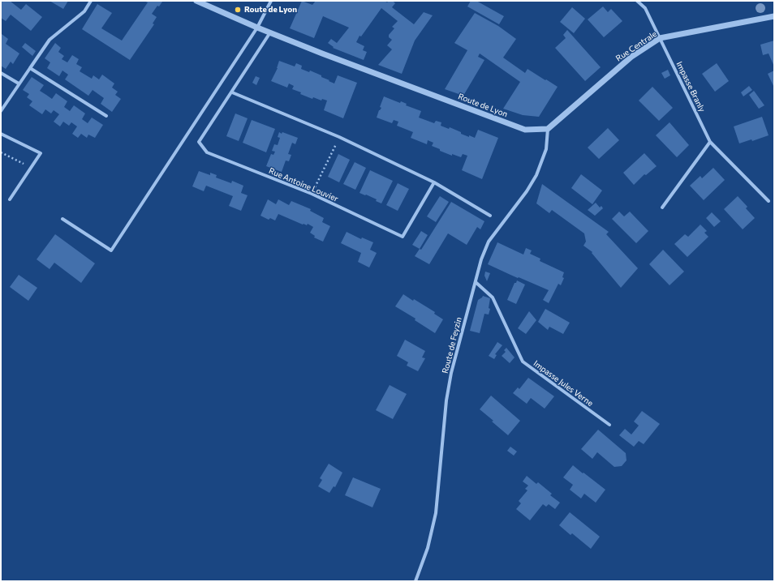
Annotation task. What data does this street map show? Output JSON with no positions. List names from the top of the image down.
{
  "streets": {
    "street": [
      "Rue Centrale",
      "Impasse Branly",
      "Route de Lyon",
      "Rue Antoine Louvier",
      "Route de Feyzin",
      "Impasse Jules Verne"
    ]
  },
  "crossings": [
    ["Rue Centrale", "Impasse Branly"],
    ["Rue Centrale", "Route de Lyon"],
    ["Rue Centrale", "Route de Feyzin"],
    ["Route de Lyon", "Rue Antoine Louvier"],
    ["Route de Lyon", "Route de Feyzin"],
    ["Route de Feyzin", "Impasse Jules Verne"]
  ],
  "places": ["Route de Lyon"]
}
